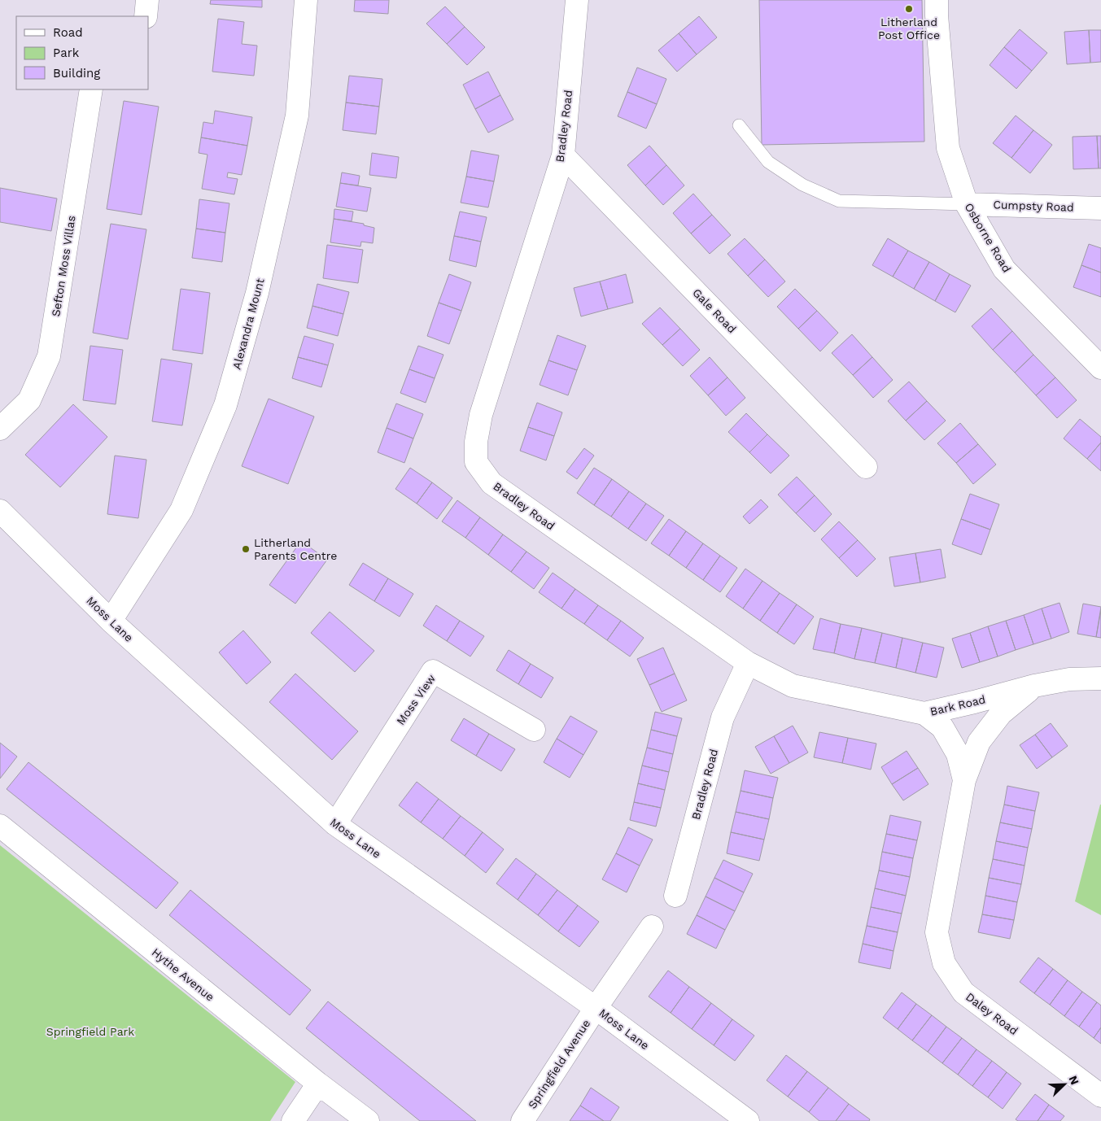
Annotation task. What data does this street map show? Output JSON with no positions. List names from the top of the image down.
{
  "streets": {
    "street": [
      "Bradley Road",
      "Cumpsty Road",
      "Osborne Road",
      "Sefton Moss Villas",
      "Gale Road",
      "Alexandra Mount",
      "Moss Lane",
      "Moss View",
      "Bark Road",
      "Hythe Avenue",
      "Daley Road",
      "Springfield Avenue"
    ]
  },
  "crossings": [
    ["Bradley Road", "Gale Road"],
    ["Bradley Road", "Bark Road"],
    ["Cumpsty Road", "Osborne Road"],
    ["Alexandra Mount", "Moss Lane"],
    ["Moss Lane", "Moss View"],
    ["Moss Lane", "Springfield Avenue"],
    ["Bark Road", "Daley Road"]
  ],
  "parks": ["Springfield Park"],
  "places": ["Litherland Post Office", "Litherland Parents Centre"],
  "legend": ["Road", "Park", "Building"],
  "north": "top right"
}
